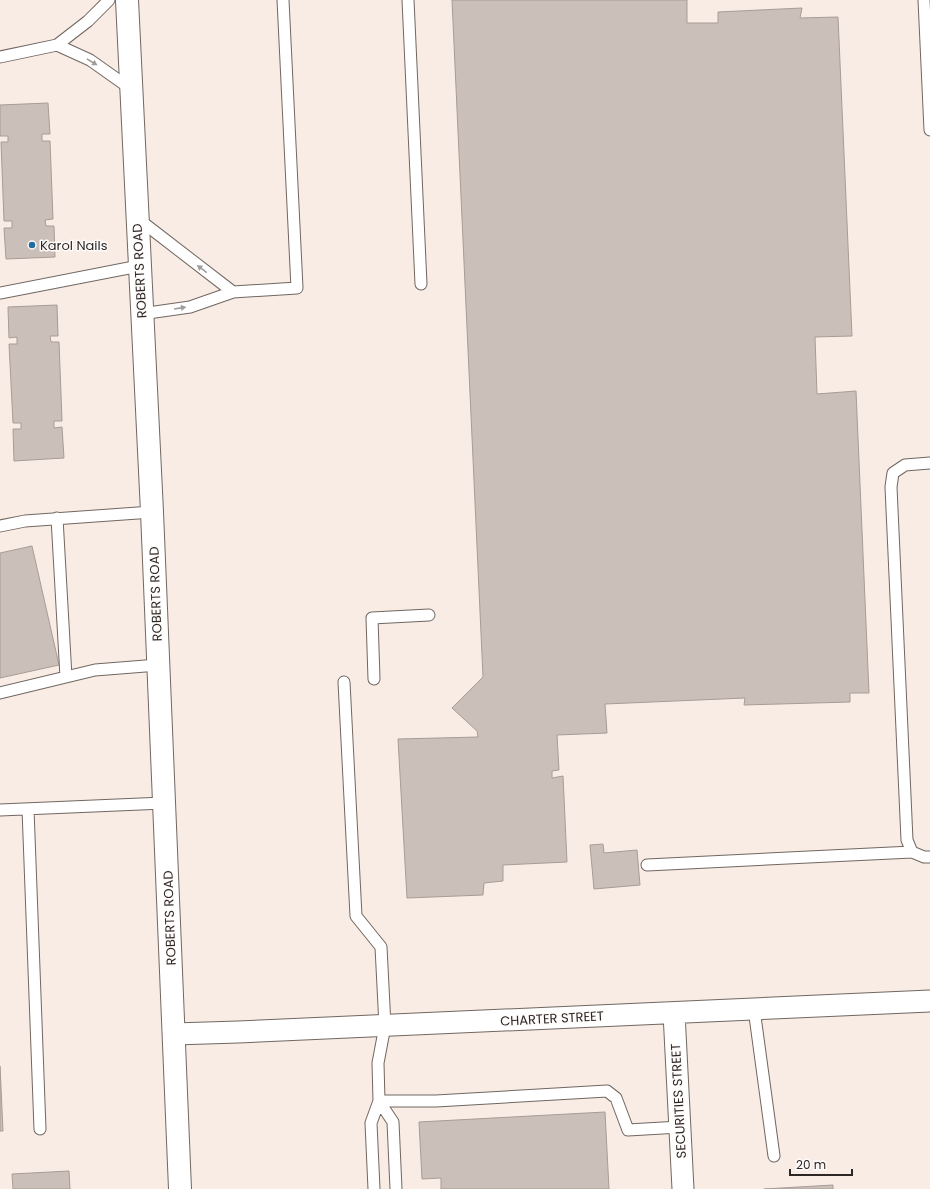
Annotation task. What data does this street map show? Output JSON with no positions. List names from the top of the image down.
{
  "streets": {
    "main road": ["ROBERTS ROAD"],
    "street": ["CHARTER STREET", "SECURITIES STREET"]
  },
  "crossings": [
    ["ROBERTS ROAD", "CHARTER STREET"],
    ["CHARTER STREET", "SECURITIES STREET"]
  ],
  "places": ["Karol Nails"],
  "scale_bar": "20 m"
}
